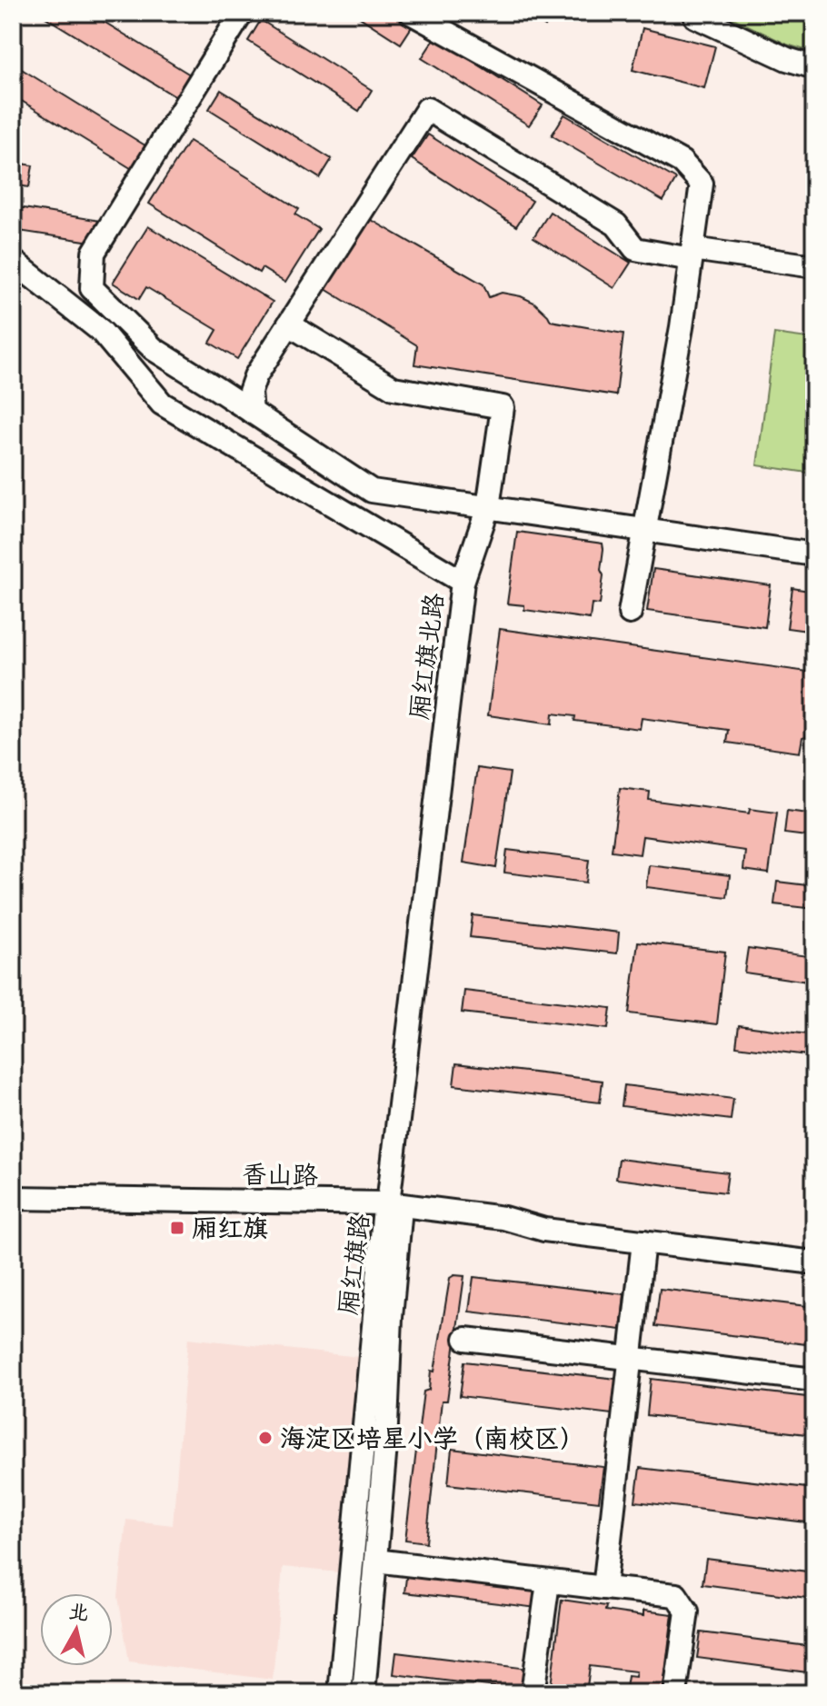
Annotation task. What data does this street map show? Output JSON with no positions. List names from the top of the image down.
{
  "streets": {
    "street": ["厢红旗北路", "香山路", "厢红旗路"]
  },
  "crossings": [
    ["厢红旗北路", "香山路"],
    ["厢红旗北路", "厢红旗路"],
    ["香山路", "厢红旗路"]
  ],
  "places": {
    "transit": ["厢红旗"],
    "other": ["海淀区培星小学（南校区）"]
  },
  "north": "top"
}
